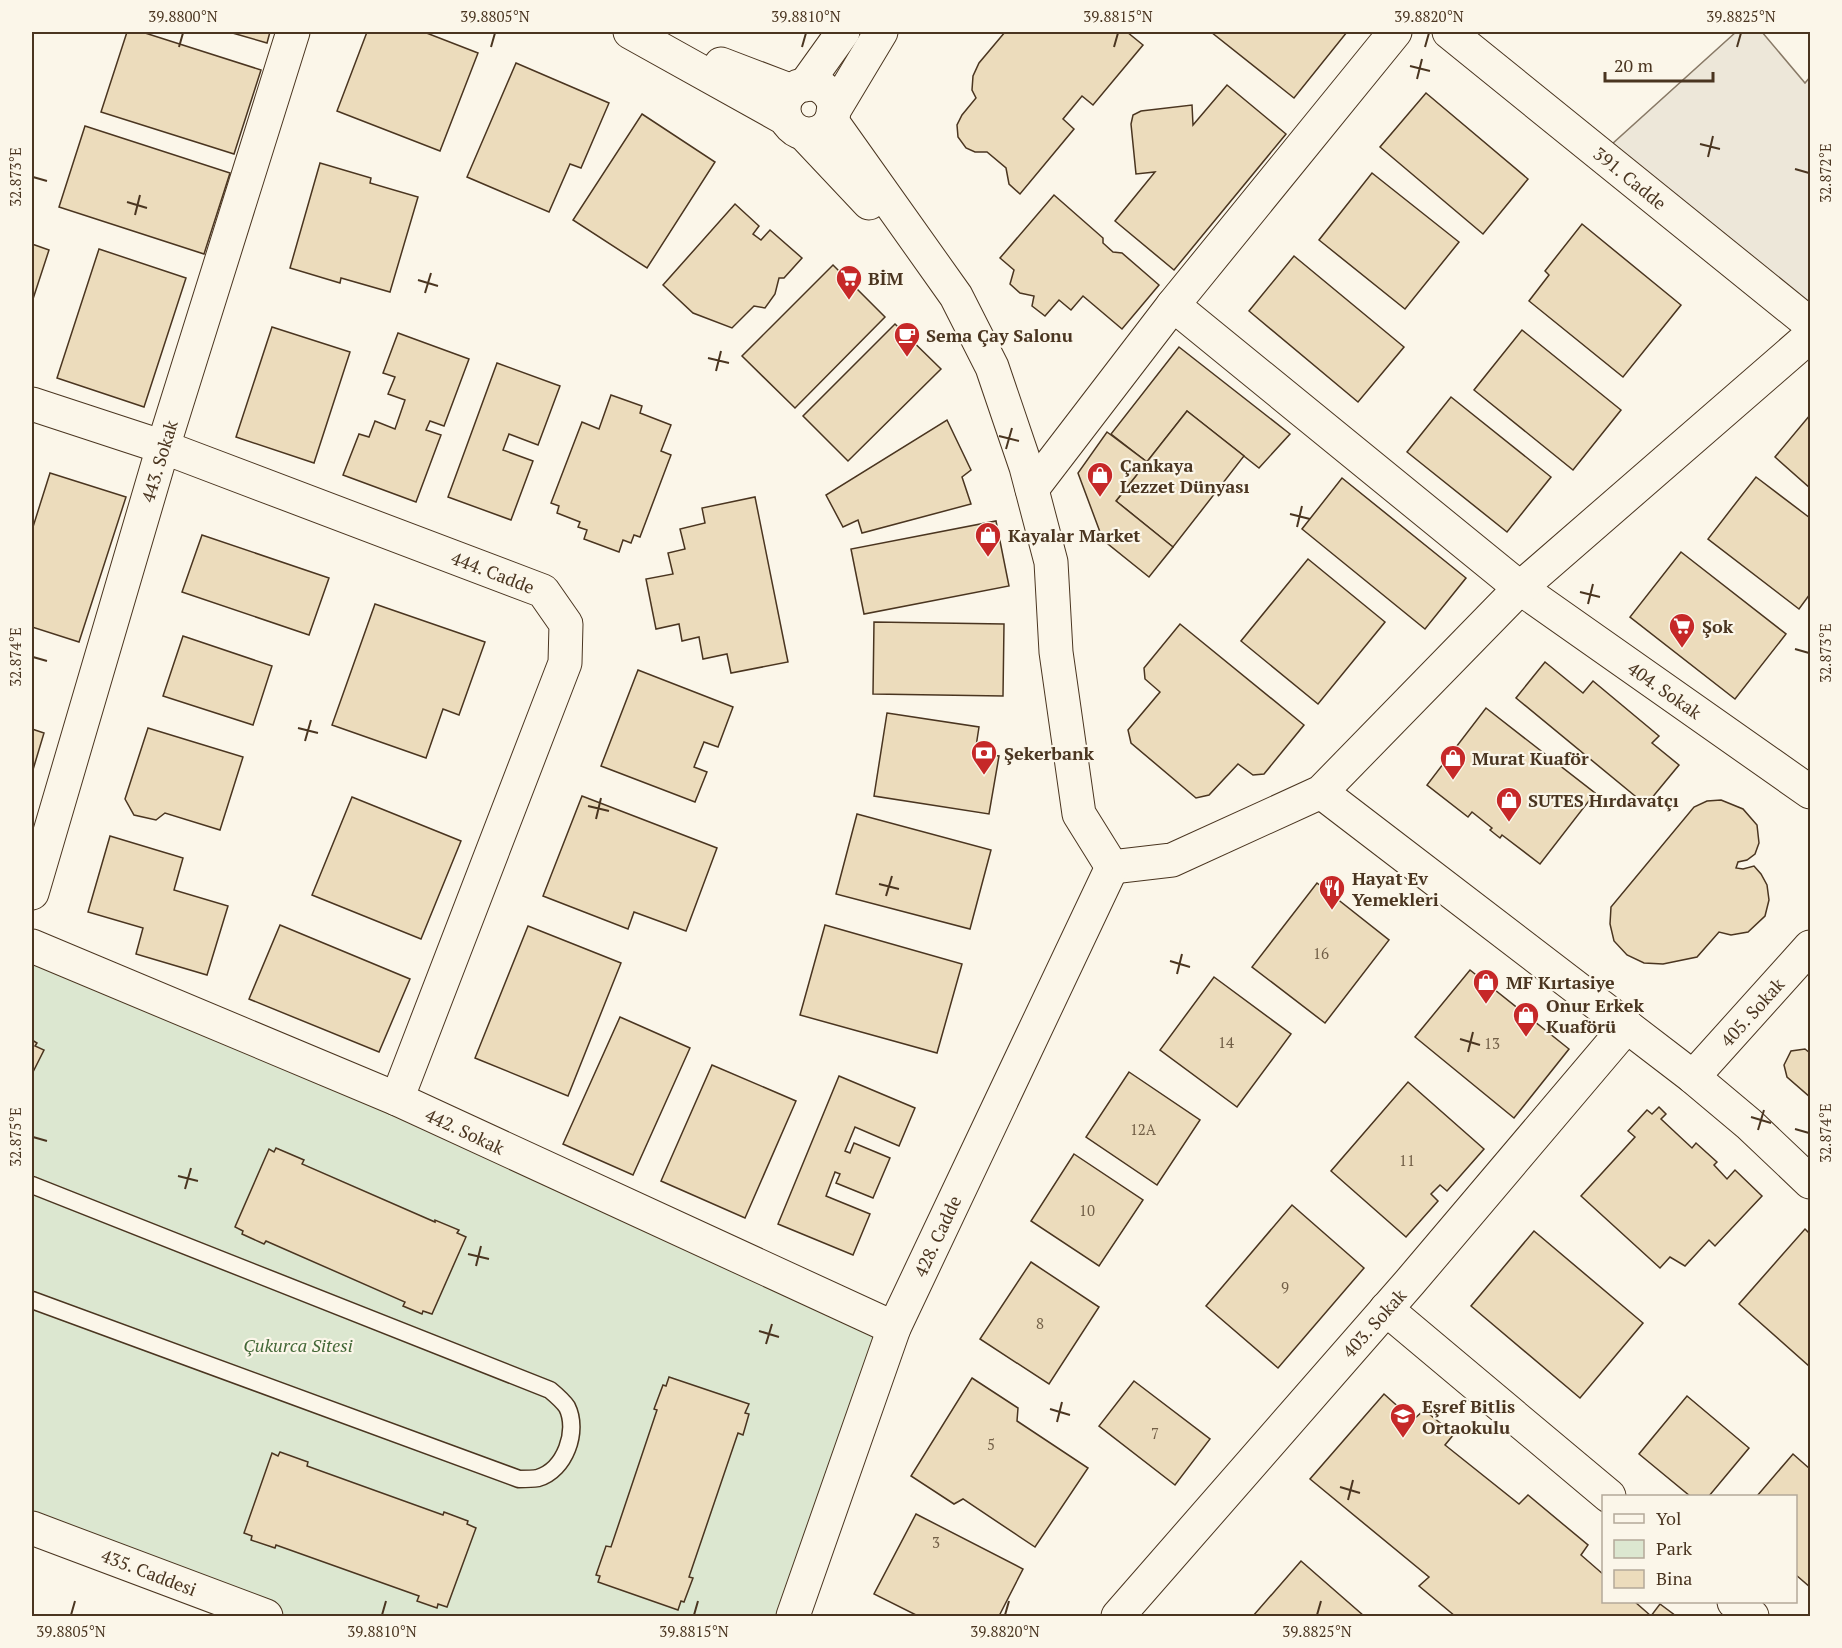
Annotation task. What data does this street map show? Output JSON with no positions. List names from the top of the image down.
{
  "streets": {
    "street": [
      "391. Cadde",
      "443. Sokak",
      "444. Cadde",
      "404. Sokak",
      "405. Sokak",
      "442. Sokak",
      "428. Cadde",
      "403. Sokak",
      "435. Caddesi"
    ]
  },
  "crossings": [
    ["443. Sokak", "444. Cadde"],
    ["444. Cadde", "442. Sokak"],
    ["442. Sokak", "428. Cadde"]
  ],
  "parks": ["Çukurca Sitesi"],
  "places": {
    "supermarket": ["BİM", "Şok"],
    "cafe": ["Sema Çay Salonu"],
    "shop": [
      "Çankaya Lezzet Dünyası",
      "Kayalar Market",
      "Murat Kuaför",
      "SUTES Hırdavatçı",
      "MF Kırtasiye",
      "Onur Erkek Kuaförü"
    ],
    "bank": ["Şekerbank"],
    "restaurant": ["Hayat Ev Yemekleri"],
    "school or university": ["Eşref Bitlis Ortaokulu"]
  },
  "house_numbers": [
    "16",
    "14",
    "13",
    "12A",
    "11",
    "10",
    "9",
    "8",
    "7",
    "5",
    "3"
  ],
  "legend": ["Yol", "Park", "Bina"],
  "scale_bar": "20 m",
  "coordinates": [
    "39.8800°N",
    "39.8805°N",
    "39.8810°N",
    "39.8815°N",
    "39.8820°N",
    "39.8825°N",
    "32.872°E",
    "32.873°E",
    "32.874°E",
    "32.875°E"
  ]
}
